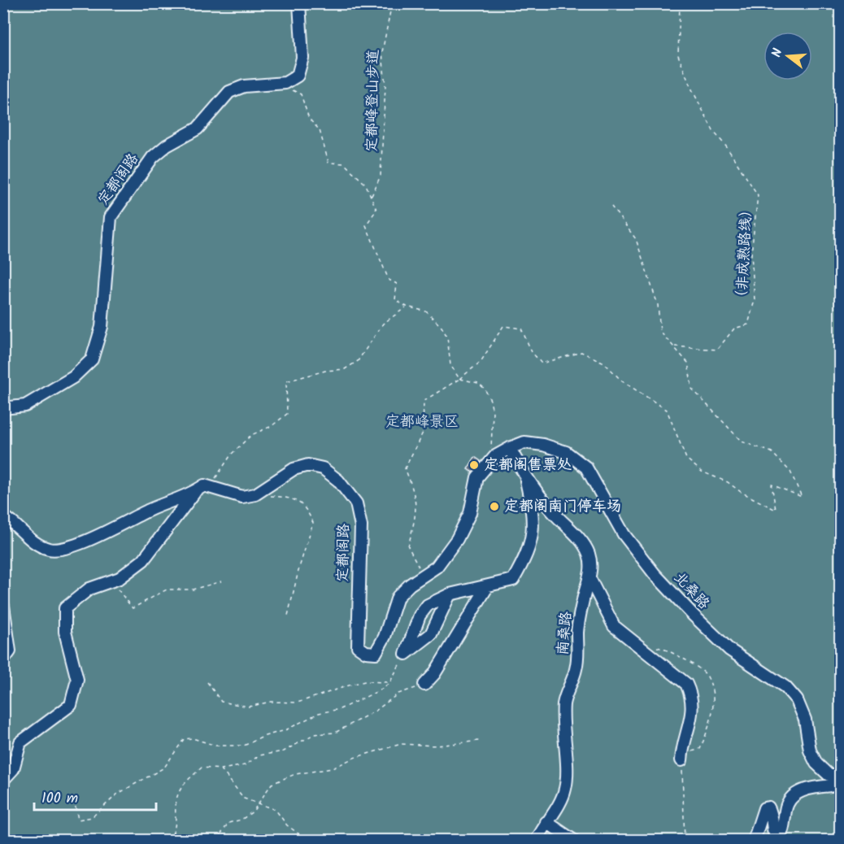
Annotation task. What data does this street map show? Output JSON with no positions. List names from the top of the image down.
{
  "streets": {
    "street": ["定都阁路", "北桑路", "南桑路"],
    "path": ["定都峰登山步道", "（非成熟路线）"]
  },
  "crossings": [
    ["定都阁路", "北桑路"],
    ["定都阁路", "南桑路"],
    ["北桑路", "南桑路"]
  ],
  "parks": ["定都峰景区"],
  "places": ["定都阁售票处", "定都阁南门停车场"],
  "scale_bar": "100 m",
  "north": "left"
}
